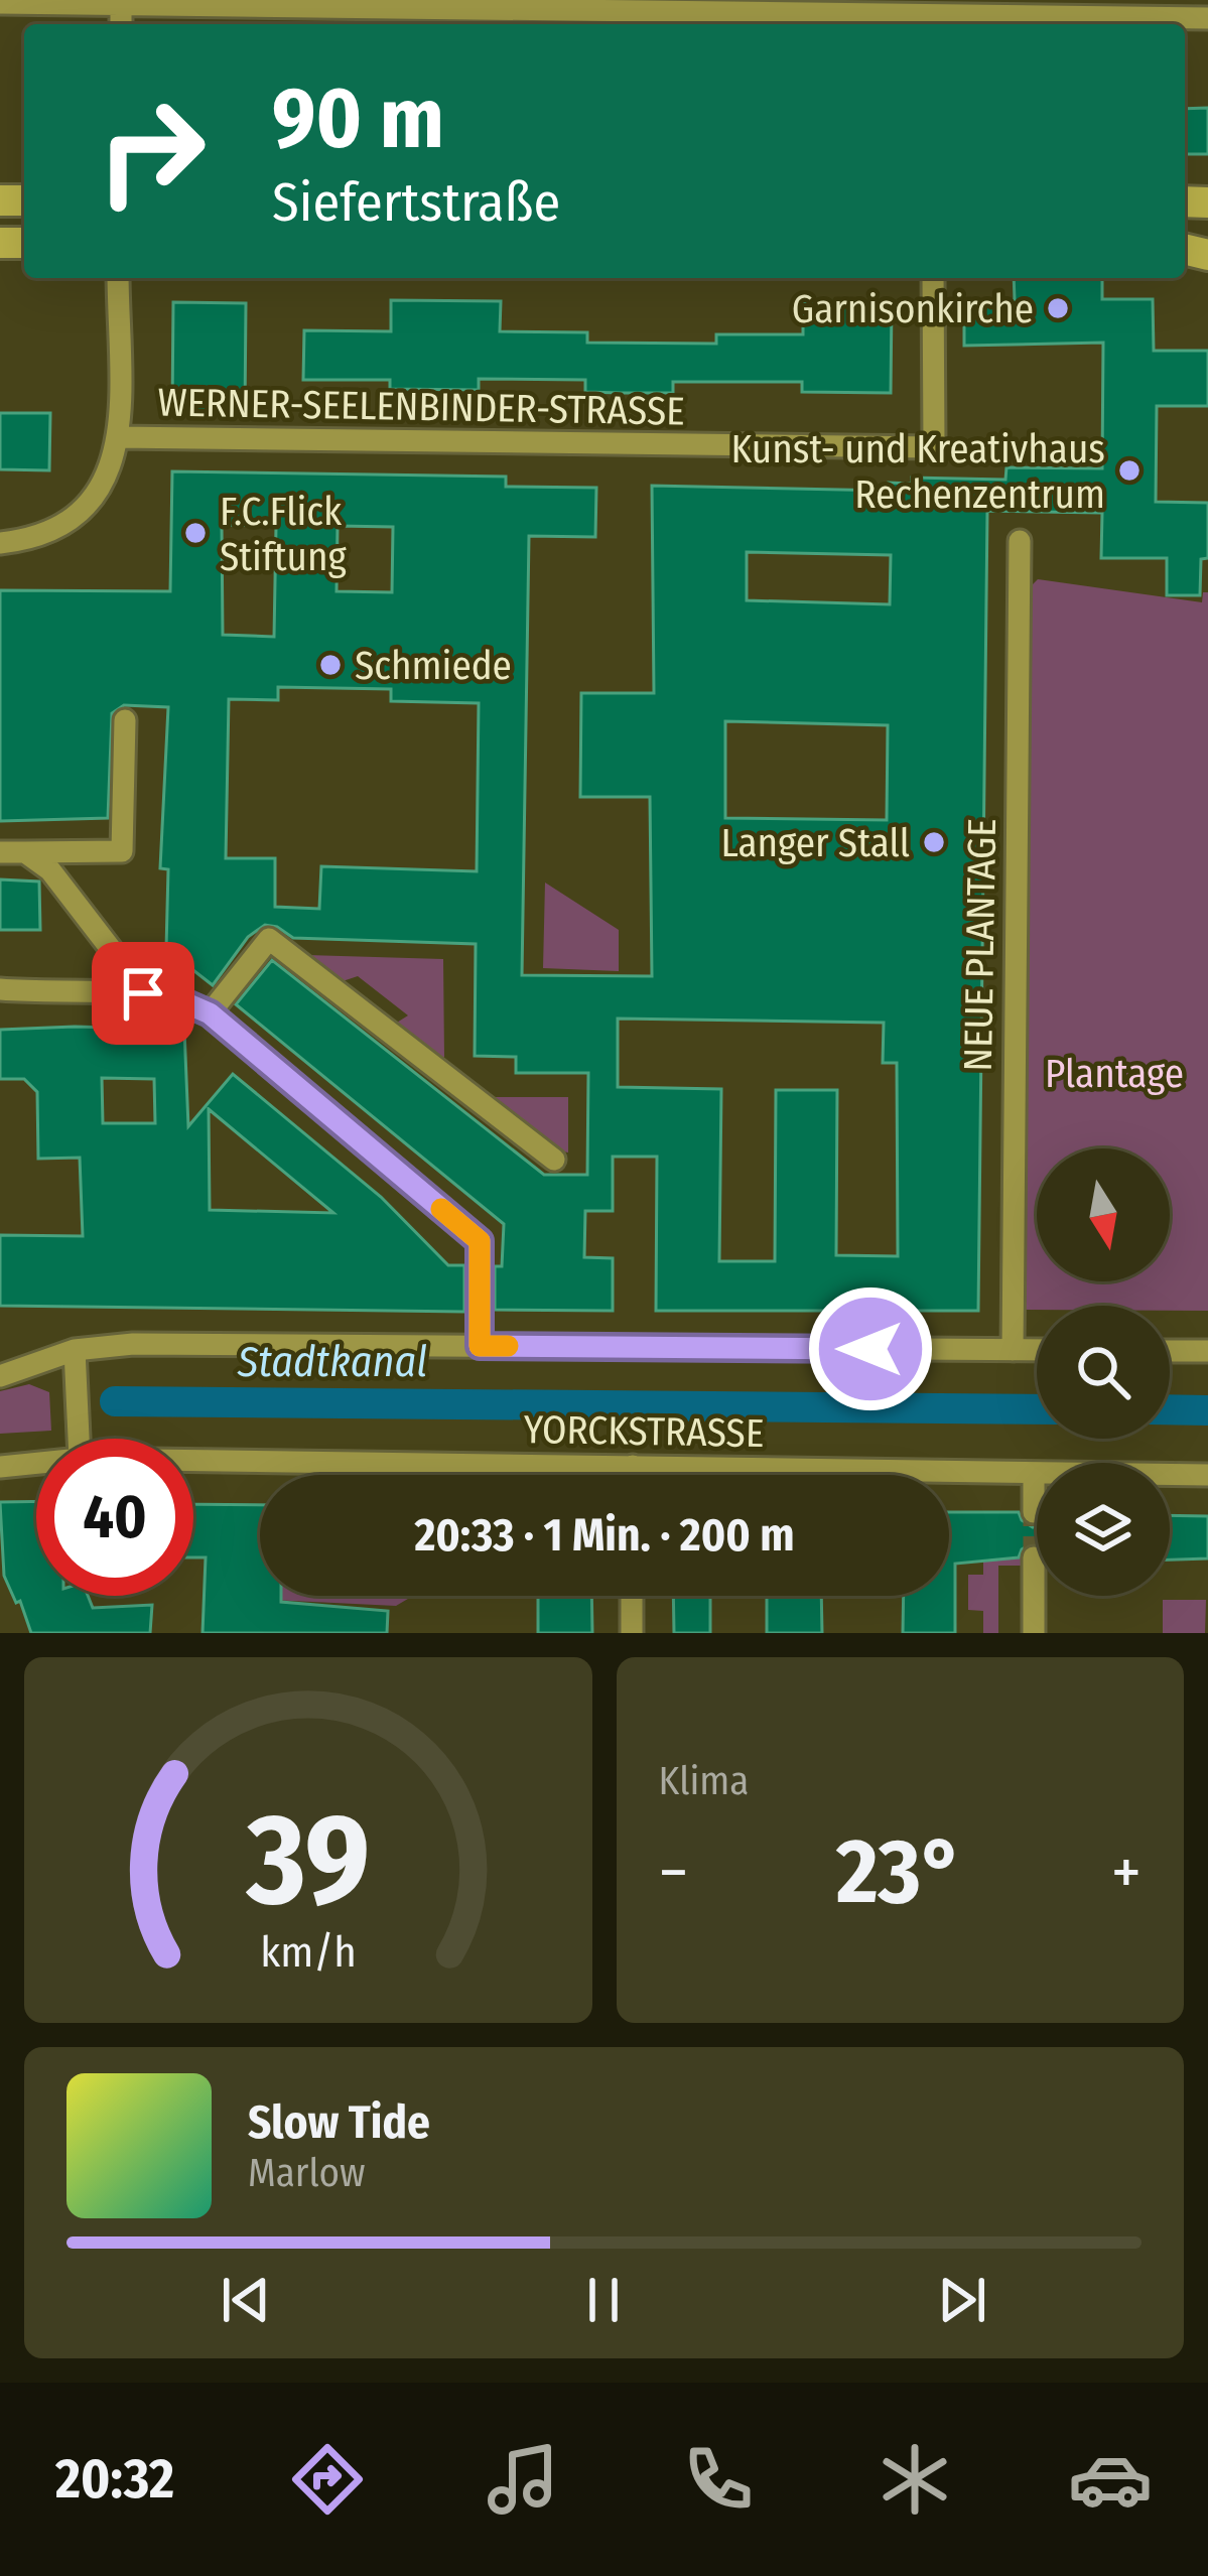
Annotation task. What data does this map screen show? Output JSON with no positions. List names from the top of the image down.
{
  "streets": {
    "street": ["WERNER-SEELENBINDER-STRASSE", "NEUE PLANTAGE", "YORCKSTRASSE"]
  },
  "crossings": [
    ["NEUE PLANTAGE", "YORCKSTRASSE"]
  ],
  "water": ["Stadtkanal"],
  "parks": ["Plantage"],
  "places": [
    "Garnisonkirche",
    "Kunst- und Kreativhaus Rechenzentrum",
    "F.C.Flick Stiftung",
    "Schmiede",
    "Langer Stall"
  ],
  "north": "bottom",
  "page": {
    "turn": ["90 m", "Siefertstraße"],
    "limit": "40",
    "trip": "20:33 · 1 Min. · 200 m",
    "tile": "Klima",
    "heat": ["−", "23°", "+"],
    "song": ["Slow Tide", "Marlow"],
    "tabs": "20:32",
    "gauge": ["39", "km/h"]
  }
}
